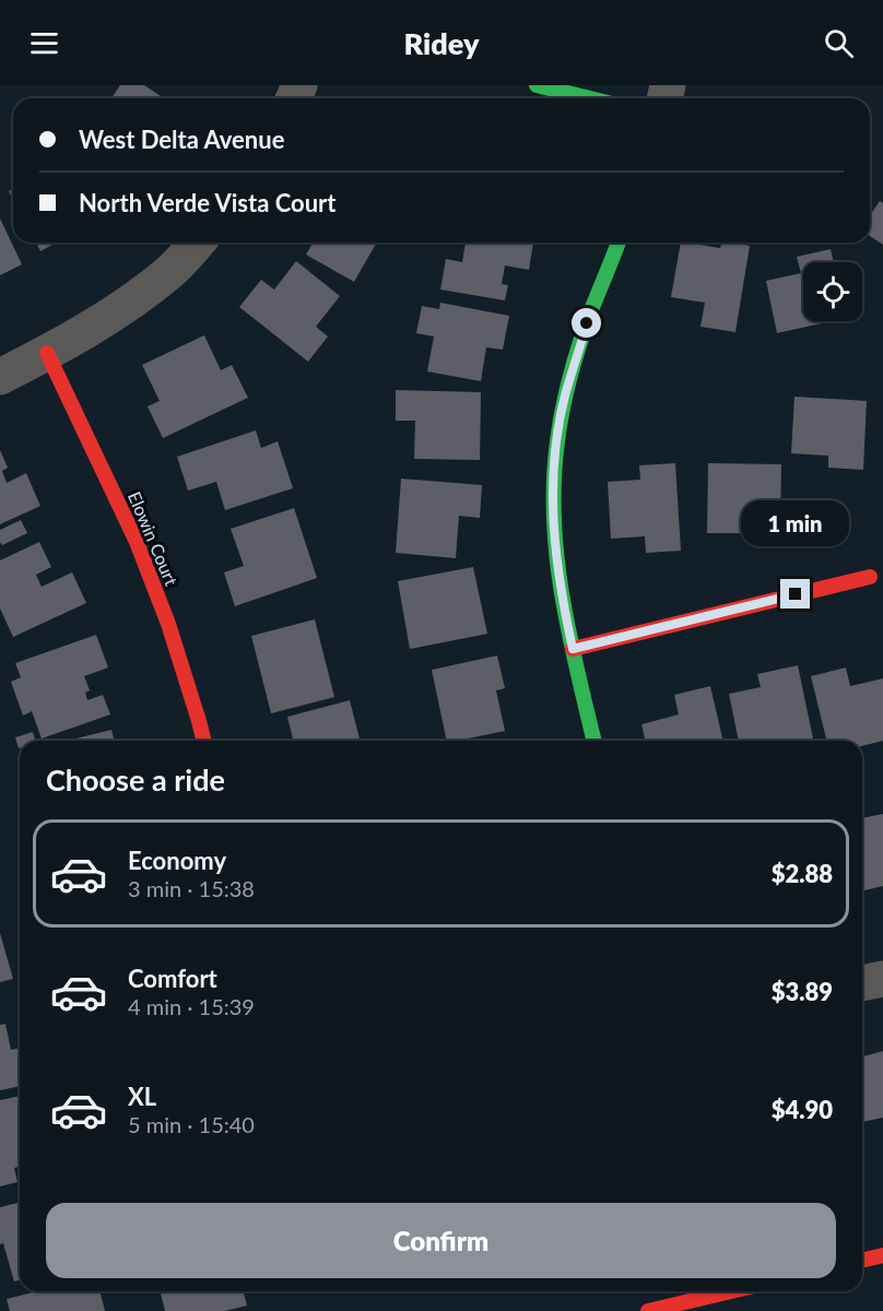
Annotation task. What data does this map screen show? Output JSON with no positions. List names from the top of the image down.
{
  "streets": {
    "street": ["Elowin Court"]
  },
  "page": {
    "header": "Ridey",
    "banner": ["West Delta Avenue", "North Verde Vista Court"],
    "bubble": "1 min",
    "heading": "Choose a ride",
    "list": [
      {
        "name": "Economy",
        "note": "3 min · 15:38",
        "value": "$2.88"
      },
      {
        "name": "Comfort",
        "note": "4 min · 15:39",
        "value": "$3.89"
      },
      {
        "name": "XL",
        "note": "5 min · 15:40",
        "value": "$4.90"
      }
    ],
    "buttons": "Confirm"
  }
}
